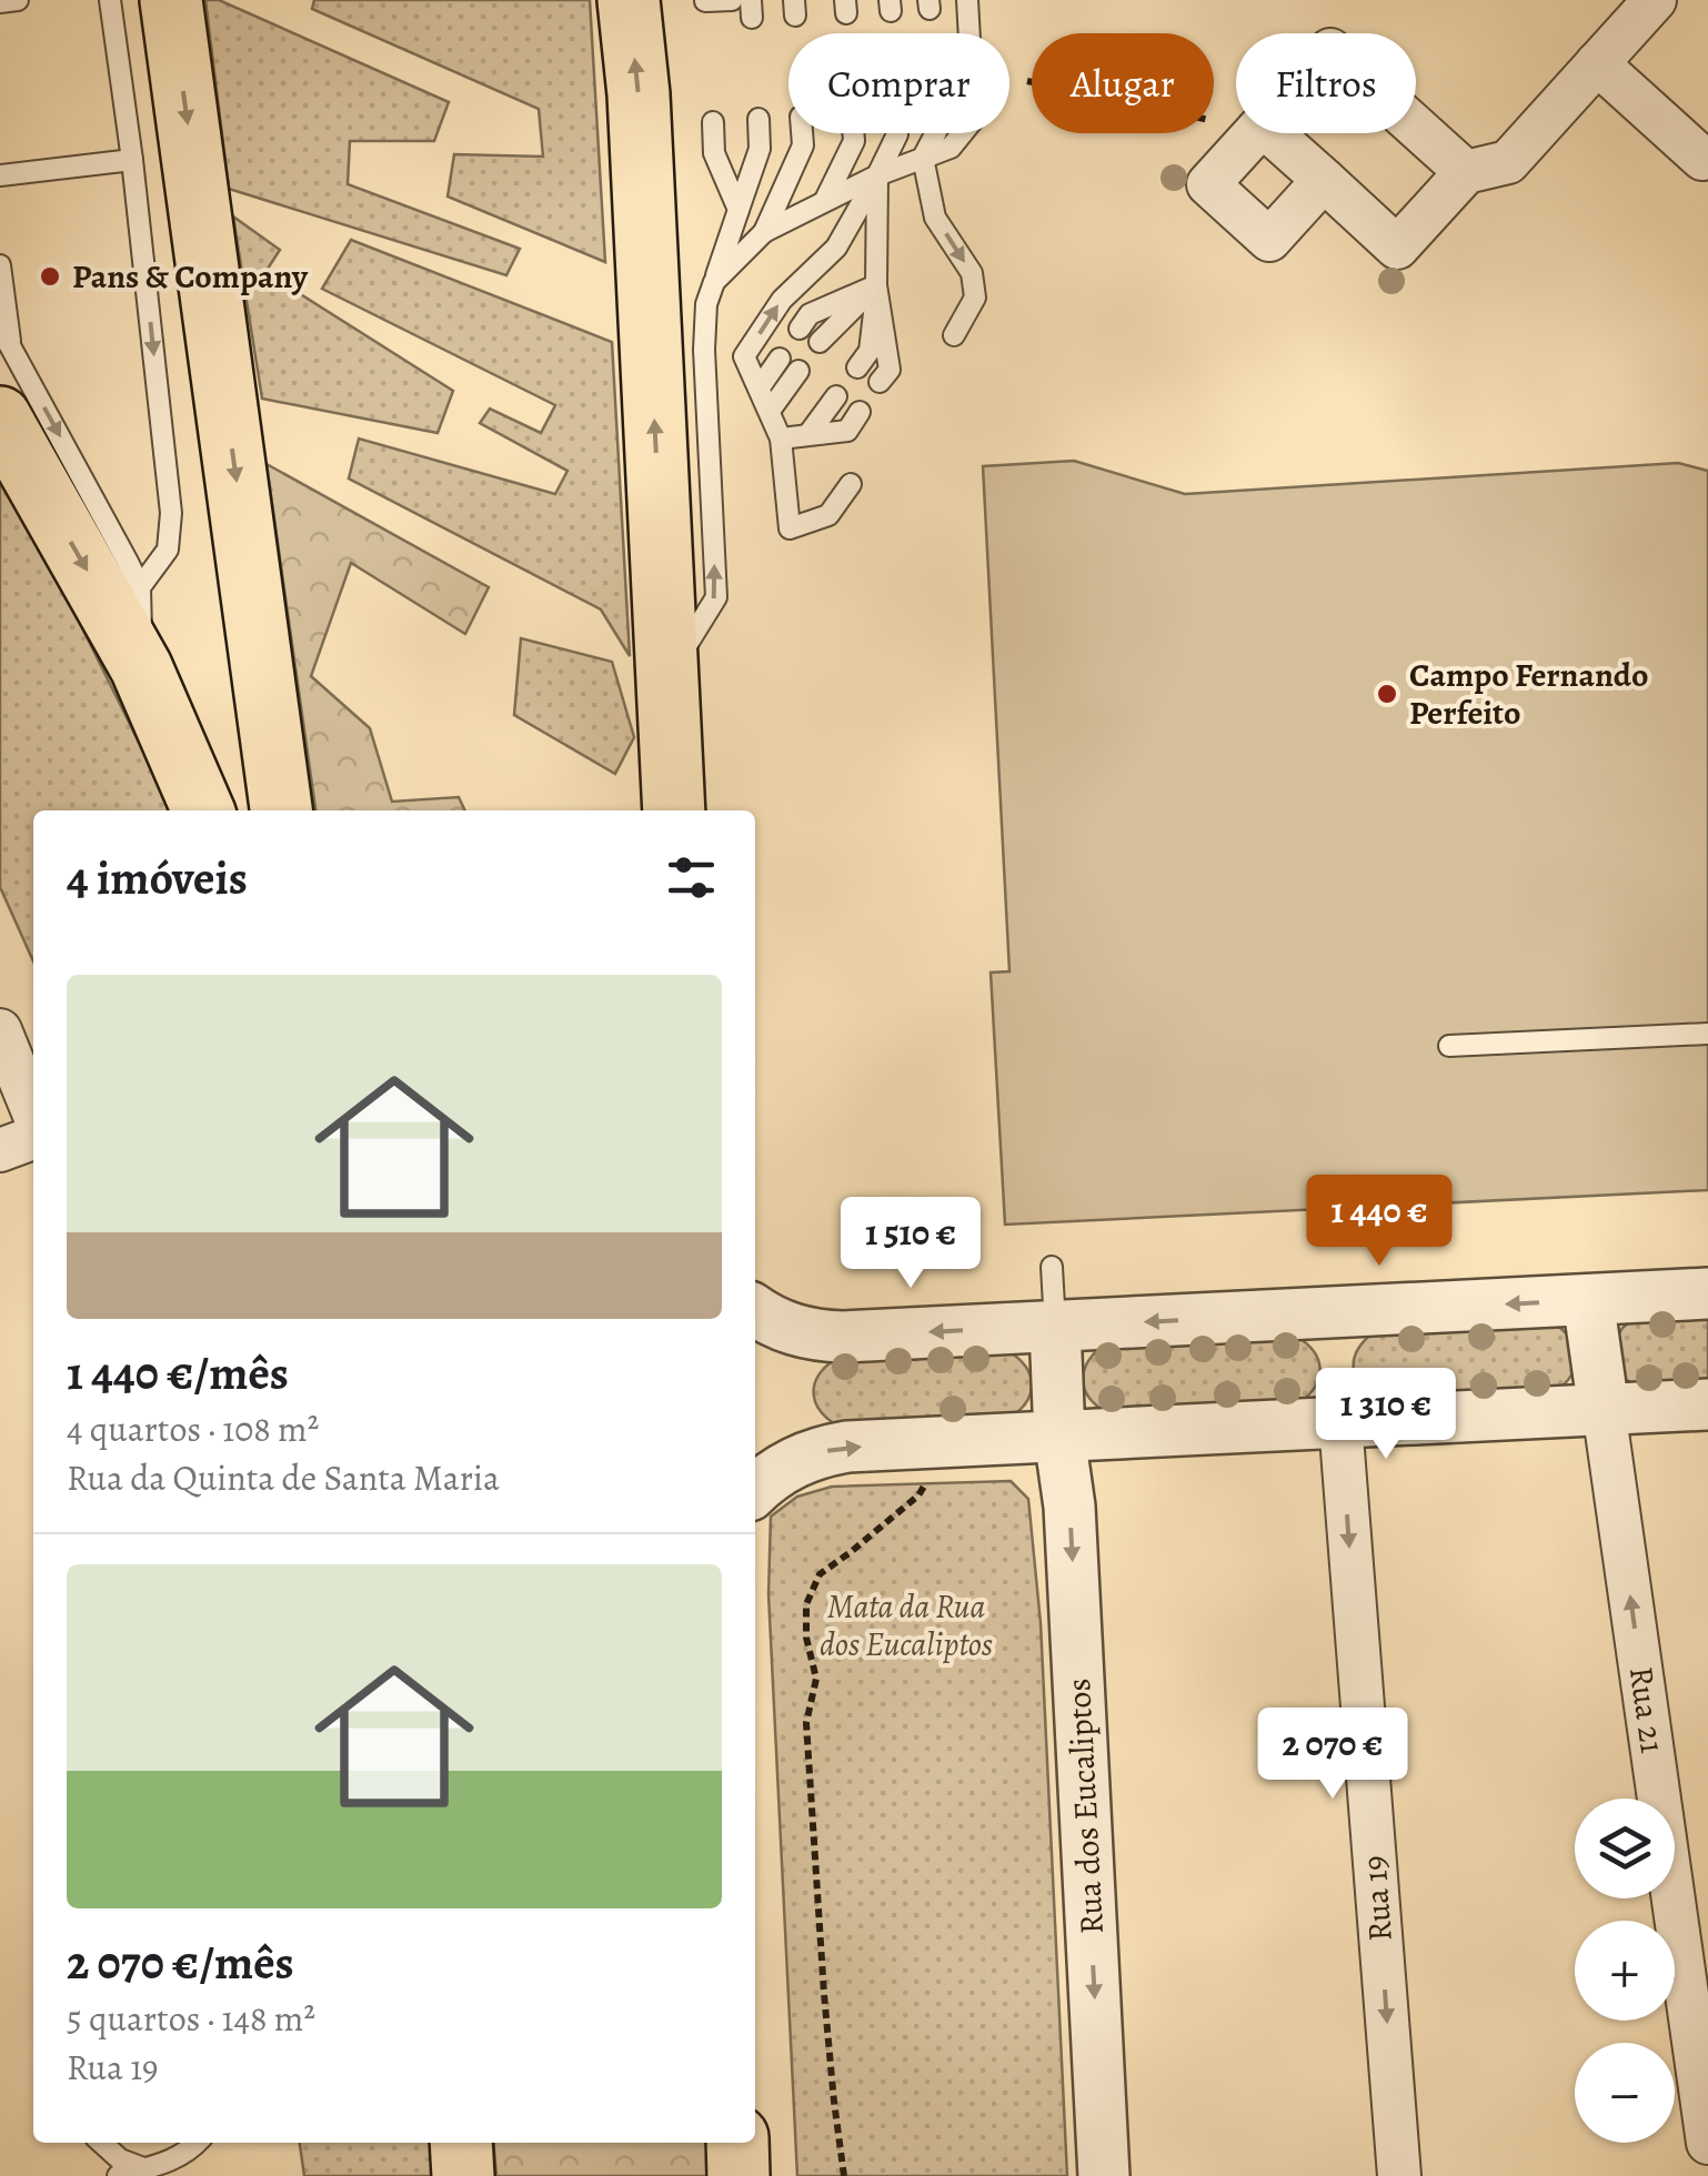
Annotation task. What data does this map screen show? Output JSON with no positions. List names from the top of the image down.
{
  "streets": {
    "street": ["Rua 21", "Rua dos Eucaliptos", "Rua 19"]
  },
  "one_way": ["Rua 21", "Rua dos Eucaliptos", "Rua 19"],
  "parks": ["Mata da Rua dos Eucaliptos"],
  "places": ["Pans & Company", "Campo Fernando Perfeito"],
  "page": {
    "chip": ["Comprar", "Alugar", "Filtros"],
    "heading": "4 imóveis",
    "list": [
      {
        "name": "1 440 €/mês",
        "note": "4 quartos · 108 m² · Rua da Quinta de Santa Maria"
      },
      {
        "name": "2 070 €/mês",
        "note": "5 quartos · 148 m² · Rua 19"
      }
    ],
    "price": [
      "1 440 €",
      "1 510 €",
      "1 310 €",
      "2 070 €"
    ],
    "map_buttons": ["+", "−"]
  }
}
